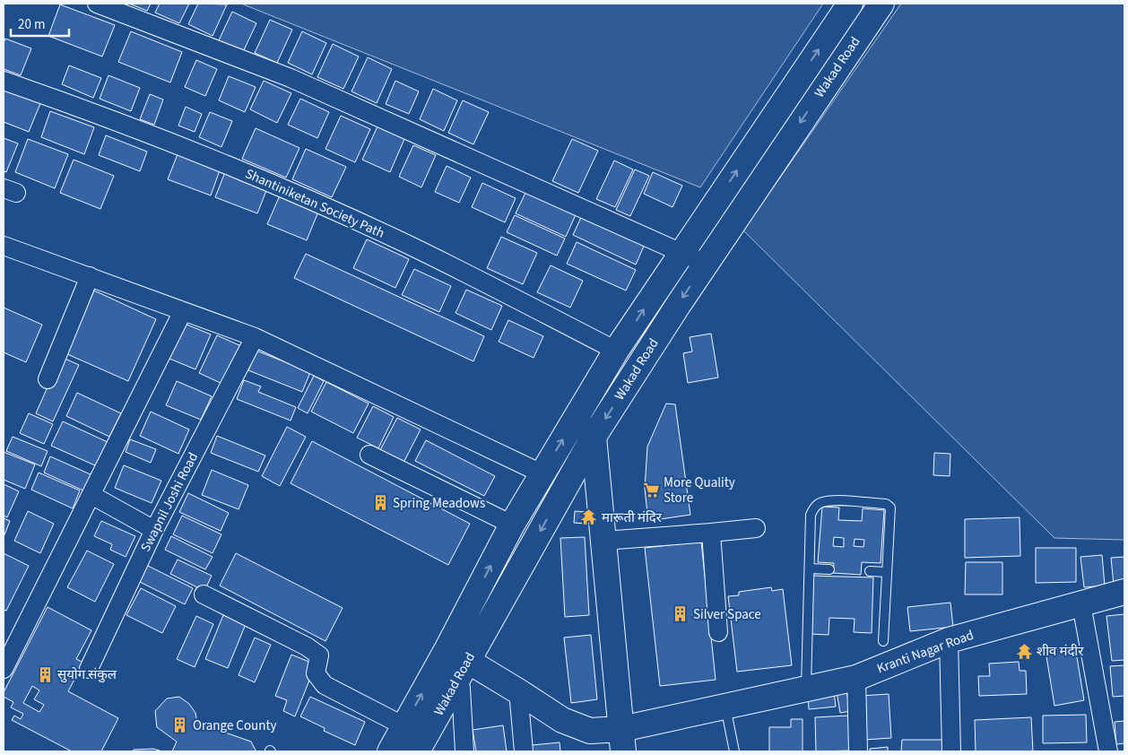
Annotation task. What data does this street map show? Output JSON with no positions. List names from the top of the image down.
{
  "streets": {
    "main road": ["Wakad Road", "Kranti Nagar Road"],
    "street": ["Shantiniketan Society Path", "Swapnil Joshi Road"]
  },
  "crossings": [
    ["Wakad Road", "Shantiniketan Society Path"],
    ["Wakad Road", "Kranti Nagar Road"]
  ],
  "places": {
    "supermarket": ["More Quality Store"],
    "building": [
      "Spring Meadows",
      "Silver Space",
      "सुयोग संकुल",
      "Orange County"
    ],
    "temple": ["मारूती मंदिर", "शीव मंदीर"]
  },
  "scale_bar": "20 m"
}
